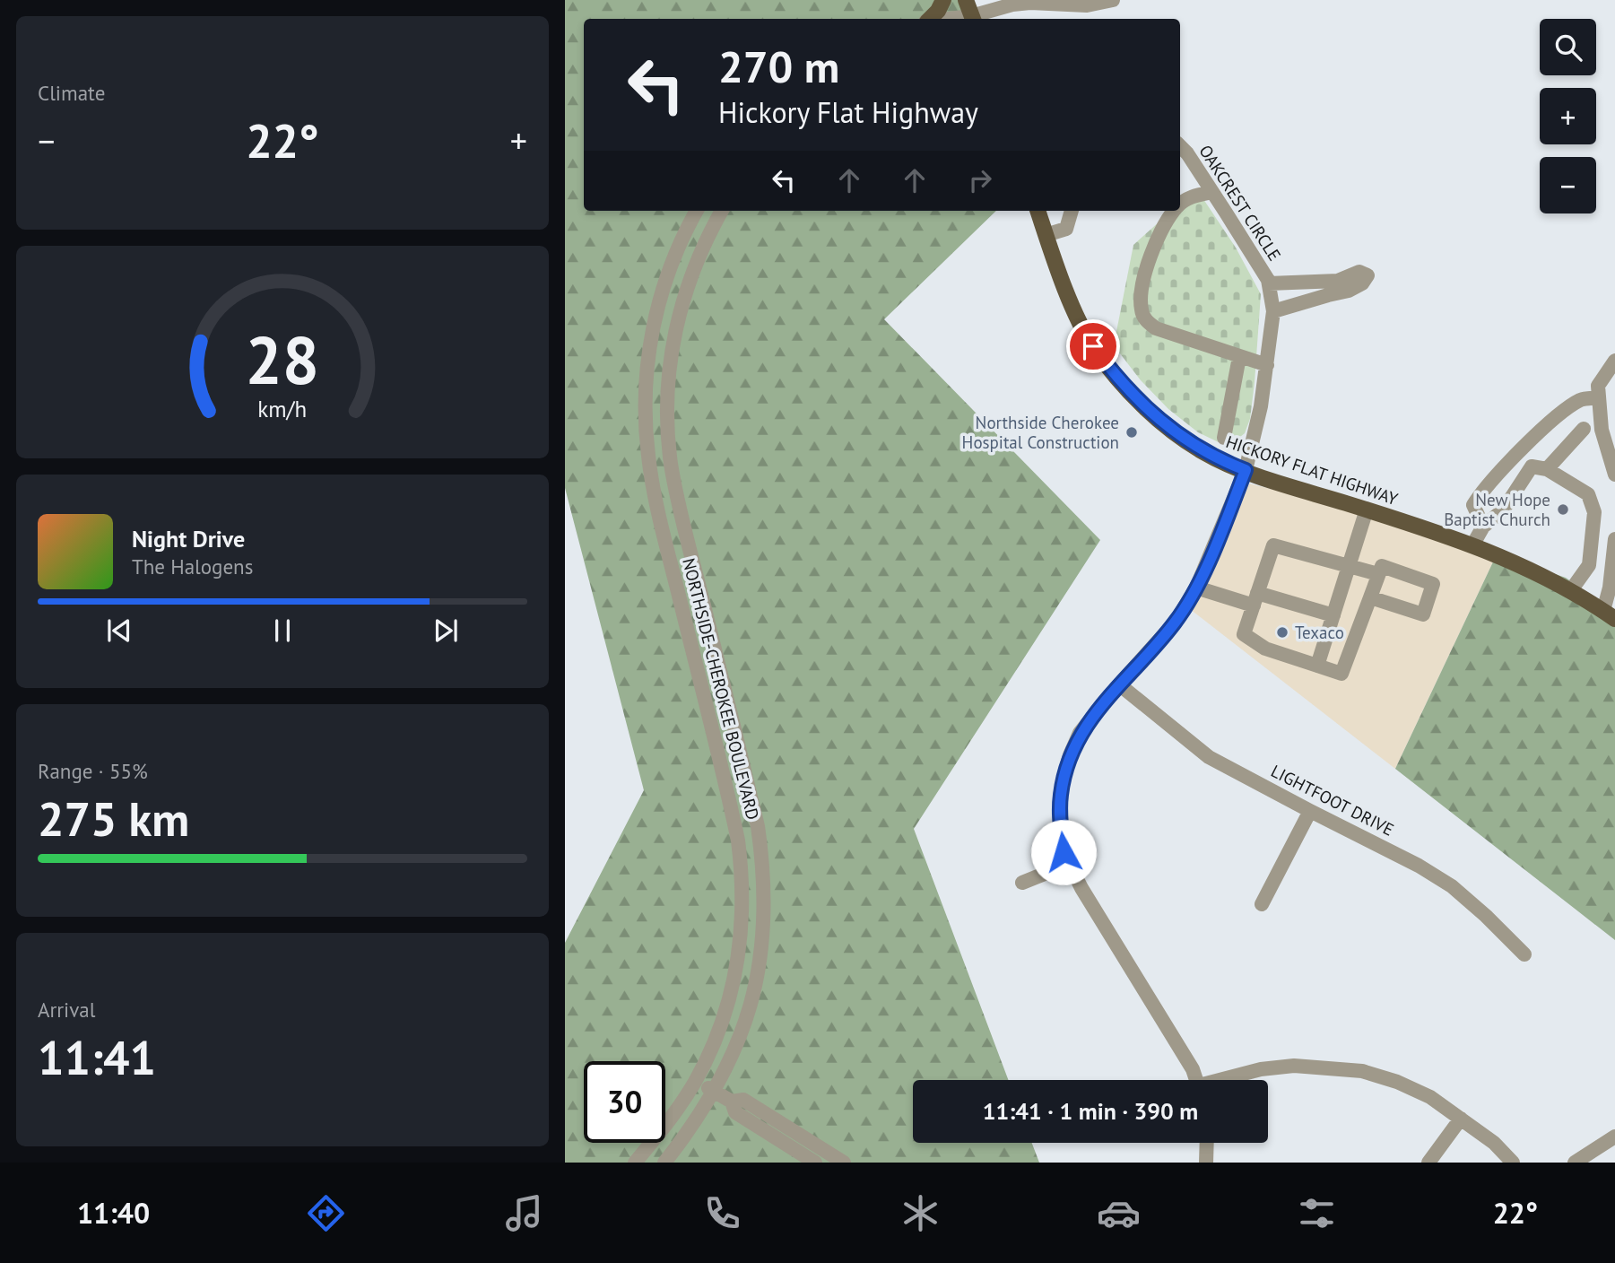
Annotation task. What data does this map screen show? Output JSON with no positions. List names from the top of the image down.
{
  "streets": {
    "main road": ["HICKORY FLAT HIGHWAY"],
    "street": ["OAKCREST CIRCLE", "NORTHSIDE-CHEROKEE BOULEVARD", "LIGHTFOOT DRIVE"]
  },
  "crossings": [
    ["OAKCREST CIRCLE", "HICKORY FLAT HIGHWAY"],
    ["OAKCREST CIRCLE", "LIGHTFOOT DRIVE"]
  ],
  "places": ["Northside Cherokee Hospital Construction", "New Hope Baptist Church", "Texaco"],
  "page": {
    "tile": [
      "Climate",
      ["Range · 55%", "275 km"],
      ["Arrival", "11:41"]
    ],
    "map_buttons": ["+", "−"],
    "turn": ["270 m", "Hickory Flat Highway"],
    "heat": ["−", "22°", "+"],
    "song": ["Night Drive", "The Halogens"],
    "limit": "30",
    "trip": "11:41 · 1 min · 390 m",
    "tabs": ["11:40", "22°"],
    "gauge": ["28", "km/h"]
  }
}
